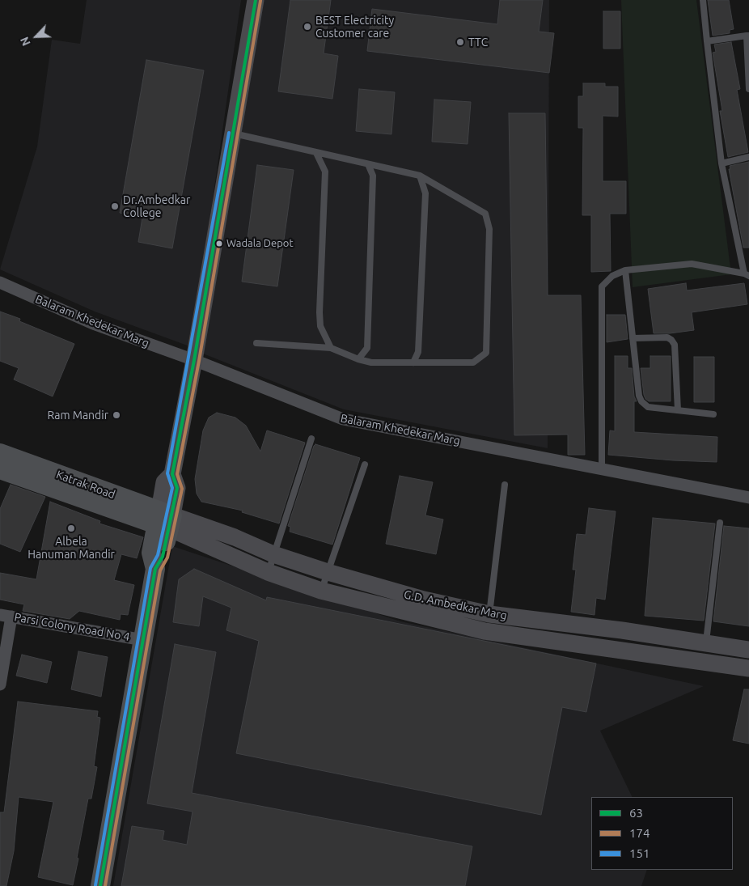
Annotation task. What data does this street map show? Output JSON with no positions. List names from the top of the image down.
{
  "streets": {
    "main road": ["Katrak Road", "G.D. Ambedkar Marg"],
    "street": ["Balaram Khedekar Marg", "Parsi Colony Road No 4"]
  },
  "crossings": [
    ["Katrak Road", "G.D. Ambedkar Marg"]
  ],
  "places": [
    "BEST Electricity Customer care",
    "TTC",
    "Dr.Ambedkar College",
    "Wadala Depot",
    "Ram Mandir",
    "Albela Hanuman Mandir"
  ],
  "lines": ["transit line 63", "transit line 174", "transit line 151"],
  "legend": ["63", "174", "151"],
  "north": "bottom left"
}
